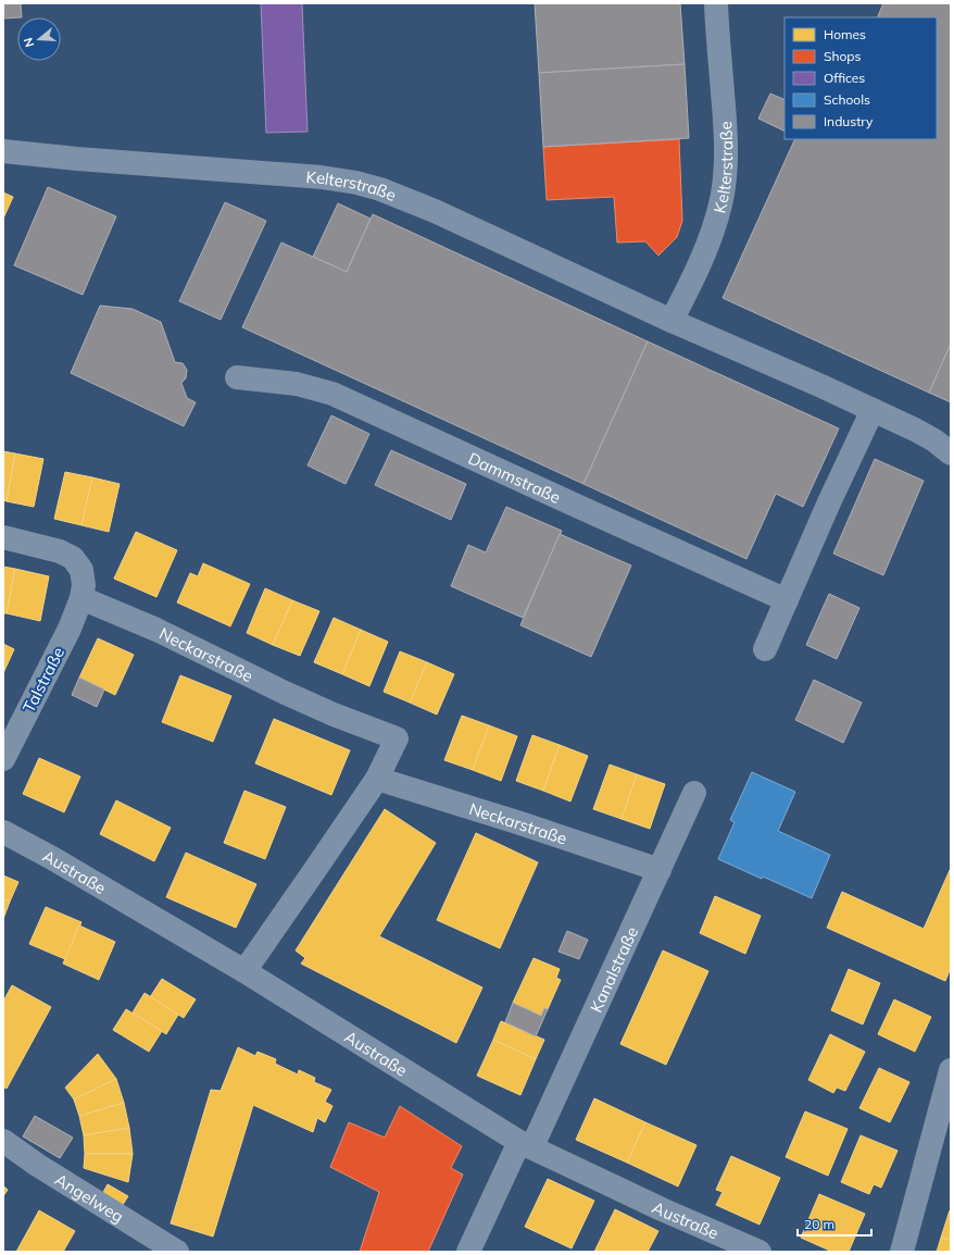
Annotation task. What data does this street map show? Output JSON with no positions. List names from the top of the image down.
{
  "streets": {
    "street": [
      "Kelterstraße",
      "Dammstraße",
      "Neckarstraße",
      "Talstraße",
      "Austraße",
      "Kanalstraße",
      "Angelweg"
    ]
  },
  "crossings": [
    ["Neckarstraße", "Talstraße"],
    ["Neckarstraße", "Austraße"],
    ["Neckarstraße", "Kanalstraße"],
    ["Austraße", "Kanalstraße"]
  ],
  "legend": [
    "Homes",
    "Shops",
    "Offices",
    "Schools",
    "Industry"
  ],
  "scale_bar": "20 m",
  "north": "left"
}
